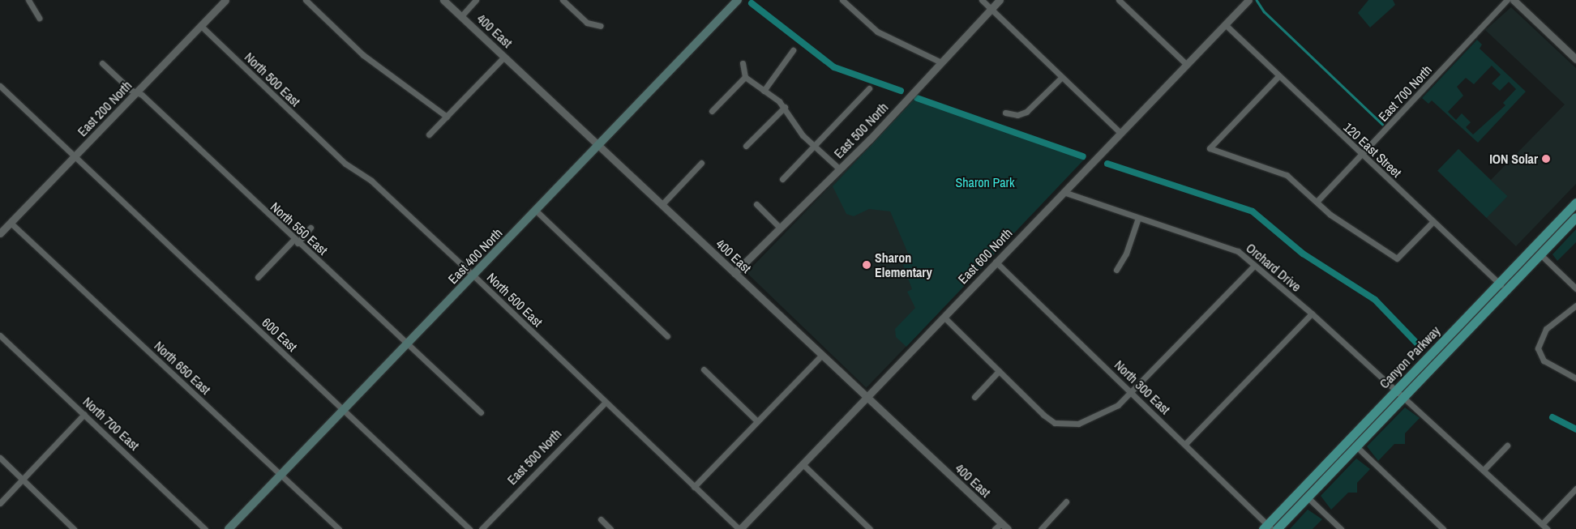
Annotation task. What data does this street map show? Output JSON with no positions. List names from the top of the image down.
{
  "streets": {
    "highway": ["Canyon Parkway"],
    "main road": ["East 400 North"],
    "street": [
      "400 East",
      "North 500 East",
      "East 700 North",
      "East 200 North",
      "East 500 North",
      "120 East Street",
      "North 550 East",
      "East 600 North",
      "Orchard Drive",
      "600 East",
      "North 650 East",
      "North 300 East",
      "North 700 East"
    ]
  },
  "crossings": [
    ["400 East", "East 500 North"],
    ["400 East", "East 400 North"],
    ["400 East", "East 600 North"],
    ["North 500 East", "East 200 North"],
    ["North 500 East", "East 500 North"],
    ["North 500 East", "East 400 North"],
    ["North 500 East", "East 600 North"],
    ["East 700 North", "120 East Street"],
    ["East 200 North", "North 550 East"],
    ["East 200 North", "600 East"],
    ["East 200 North", "North 650 East"],
    ["120 East Street", "East 600 North"],
    ["120 East Street", "Canyon Parkway"],
    ["North 550 East", "East 400 North"],
    ["East 400 North", "600 East"],
    ["East 400 North", "North 650 East"],
    ["East 600 North", "Orchard Drive"],
    ["East 600 North", "North 300 East"],
    ["Orchard Drive", "Canyon Parkway"],
    ["Canyon Parkway", "North 300 East"]
  ],
  "parks": ["Sharon Park"],
  "places": ["ION Solar", "Sharon Elementary"]
}
